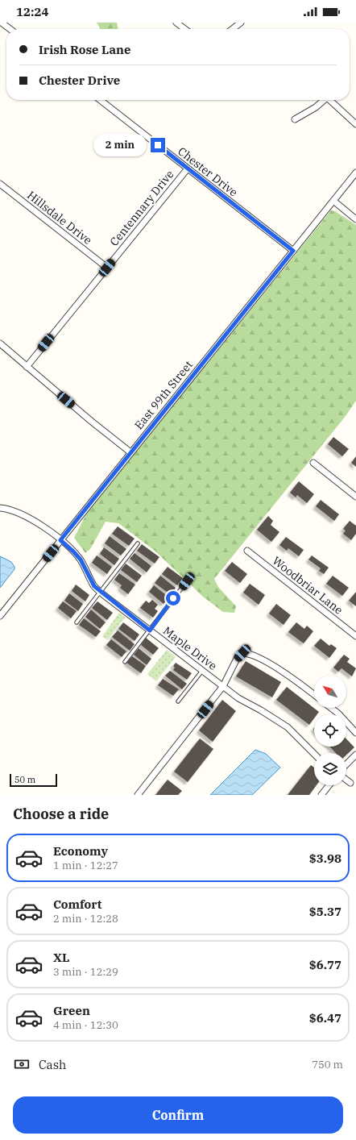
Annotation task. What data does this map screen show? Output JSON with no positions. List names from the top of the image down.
{
  "streets": {
    "street": [
      "Chester Drive",
      "Centennary Drive",
      "Hillsdale Drive",
      "East 99th Street",
      "Woodbriar Lane",
      "Maple Drive"
    ]
  },
  "crossings": [
    ["Chester Drive", "Centennary Drive"],
    ["Chester Drive", "East 99th Street"],
    ["Centennary Drive", "Hillsdale Drive"],
    ["East 99th Street", "Maple Drive"]
  ],
  "scale_bar": "50 m",
  "north": "top left",
  "page": {
    "status": "12:24",
    "banner": ["Irish Rose Lane", "Chester Drive"],
    "bubble": "2 min",
    "scale": "50 m",
    "heading": "Choose a ride",
    "list": [
      {
        "name": "Economy",
        "note": "1 min · 12:27",
        "value": "$3.98"
      },
      {
        "name": "Comfort",
        "note": "2 min · 12:28",
        "value": "$5.37"
      },
      {
        "name": "XL",
        "note": "3 min · 12:29",
        "value": "$6.77"
      },
      {
        "name": "Green",
        "note": "4 min · 12:30",
        "value": "$6.47"
      }
    ],
    "pay": ["Cash", "750 m"],
    "buttons": "Confirm"
  }
}
